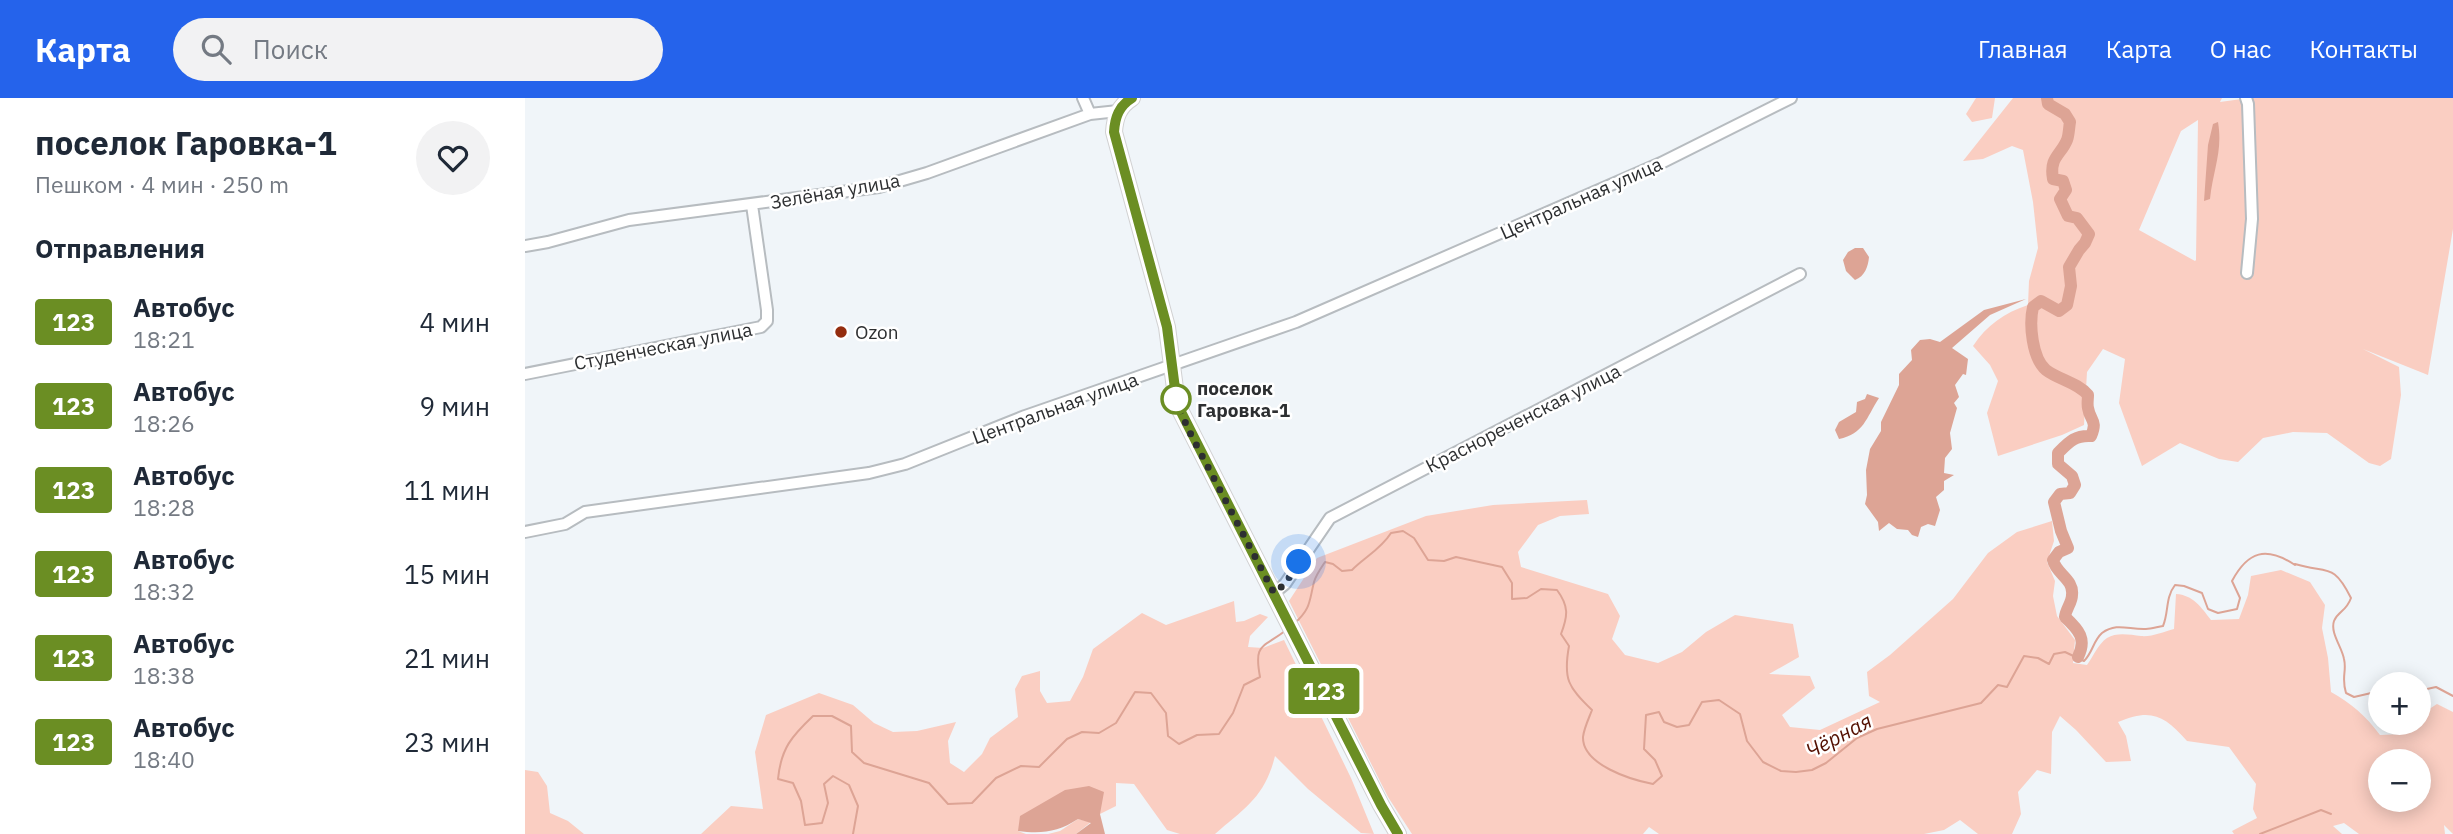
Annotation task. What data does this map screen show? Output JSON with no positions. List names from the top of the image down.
{
  "streets": {
    "street": [
      "Зелёная улица",
      "Центральная улица",
      "Студенческая улица",
      "Краснореченская улица"
    ]
  },
  "crossings": [
    ["Зелёная улица", "Студенческая улица"]
  ],
  "water": ["Чёрная"],
  "places": ["Ozon", "поселок Гаровка-1"],
  "lines": ["bus line 123"],
  "page": {
    "header": "Карта",
    "search": "Поиск",
    "nav": [
      "Главная",
      "Карта",
      "О нас",
      "Контакты"
    ],
    "heading": [
      ["поселок Гаровка-1", "Пешком · 4 мин · 250 m"],
      "Отправления"
    ],
    "on_map": "123",
    "list": [
      {
        "mark": "123",
        "name": "Автобус",
        "note": "18:21",
        "value": "4 мин"
      },
      {
        "mark": "123",
        "name": "Автобус",
        "note": "18:26",
        "value": "9 мин"
      },
      {
        "mark": "123",
        "name": "Автобус",
        "note": "18:28",
        "value": "11 мин"
      },
      {
        "mark": "123",
        "name": "Автобус",
        "note": "18:32",
        "value": "15 мин"
      },
      {
        "mark": "123",
        "name": "Автобус",
        "note": "18:38",
        "value": "21 мин"
      },
      {
        "mark": "123",
        "name": "Автобус",
        "note": "18:40",
        "value": "23 мин"
      }
    ],
    "map_buttons": ["+", "−"]
  }
}
